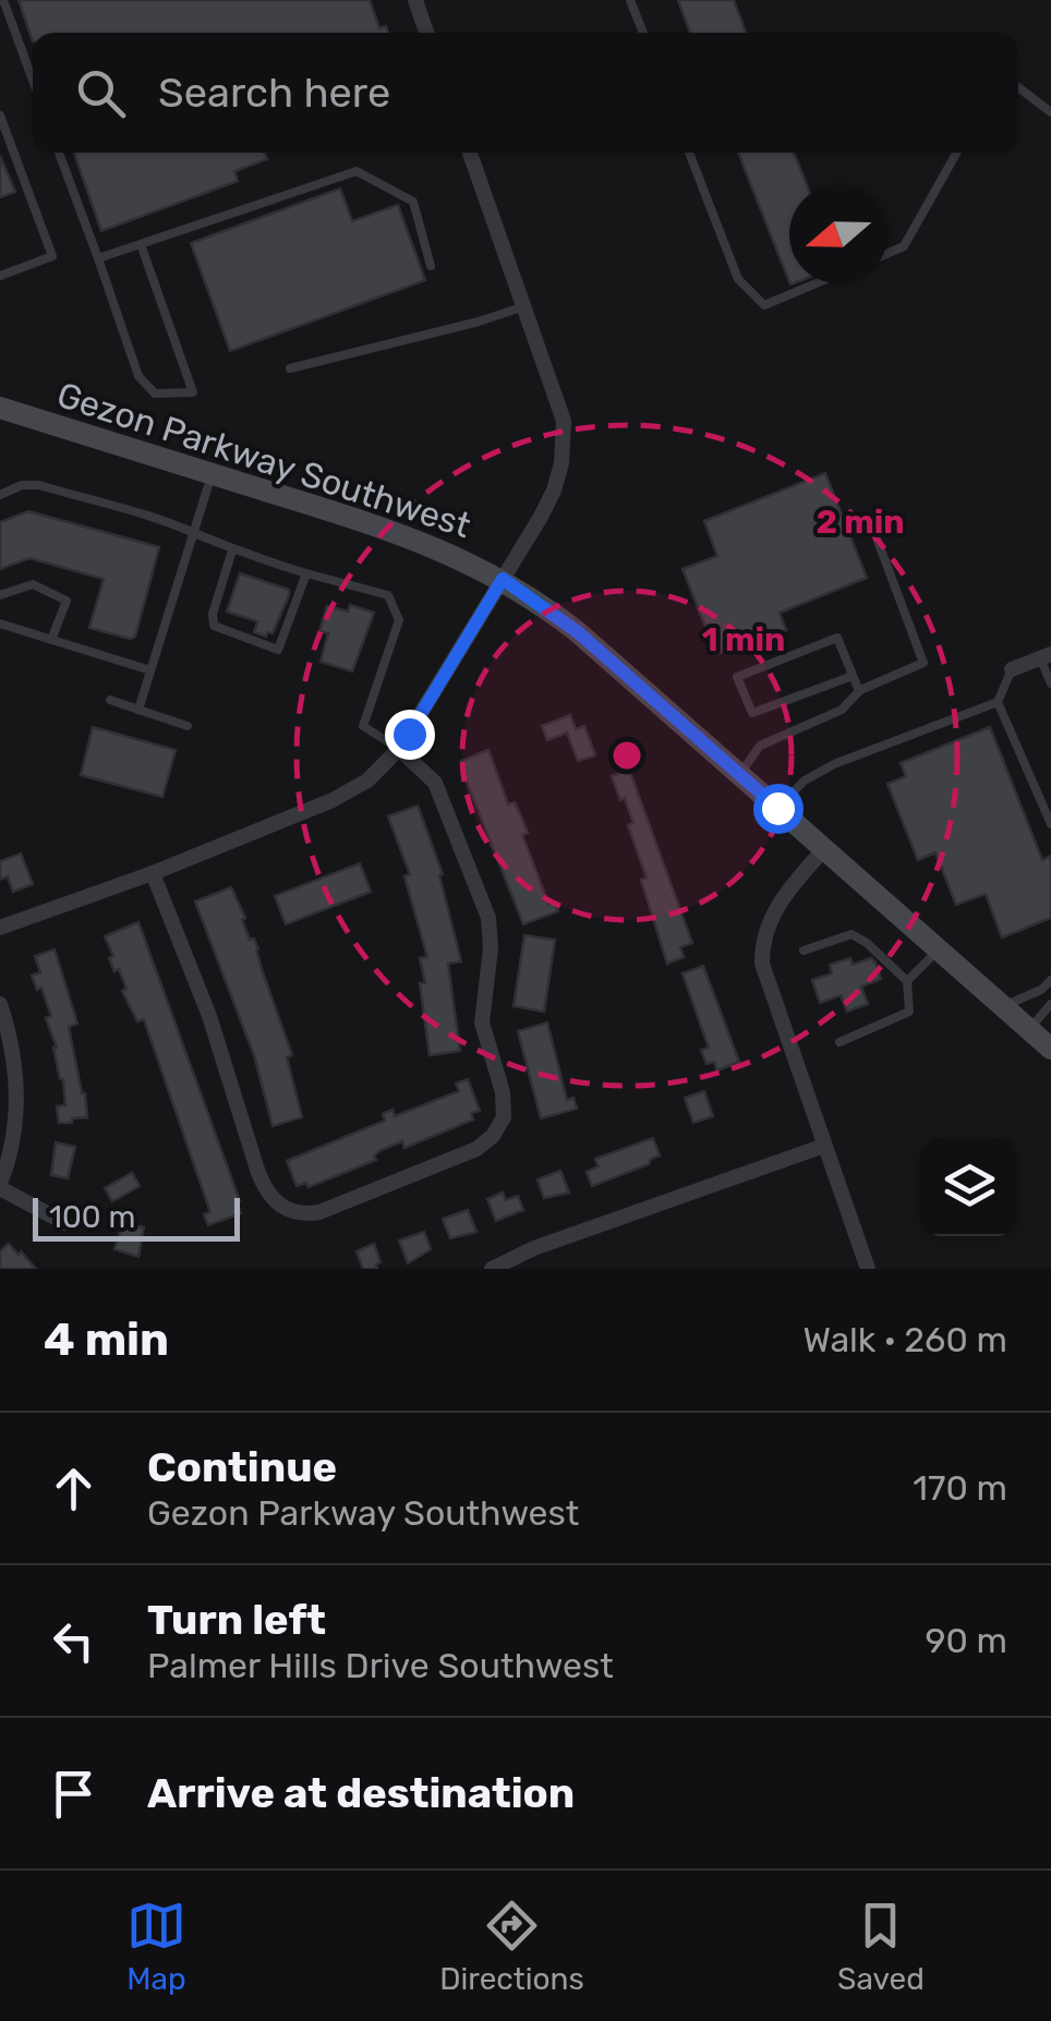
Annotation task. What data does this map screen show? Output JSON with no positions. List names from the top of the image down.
{
  "streets": {
    "main road": ["Gezon Parkway Southwest"]
  },
  "scale_bar": "100 m",
  "north": "left",
  "page": {
    "search": "Search here",
    "scale": "100 m",
    "heading": ["4 min", "Walk · 260 m"],
    "list": [
      ["Continue", "Gezon Parkway Southwest", "170 m"],
      ["Turn left", "Palmer Hills Drive Southwest", "90 m"],
      "Arrive at destination"
    ],
    "nav": ["Map", "Directions", "Saved"]
  },
  "rings": ["2 min", "1 min"]
}
